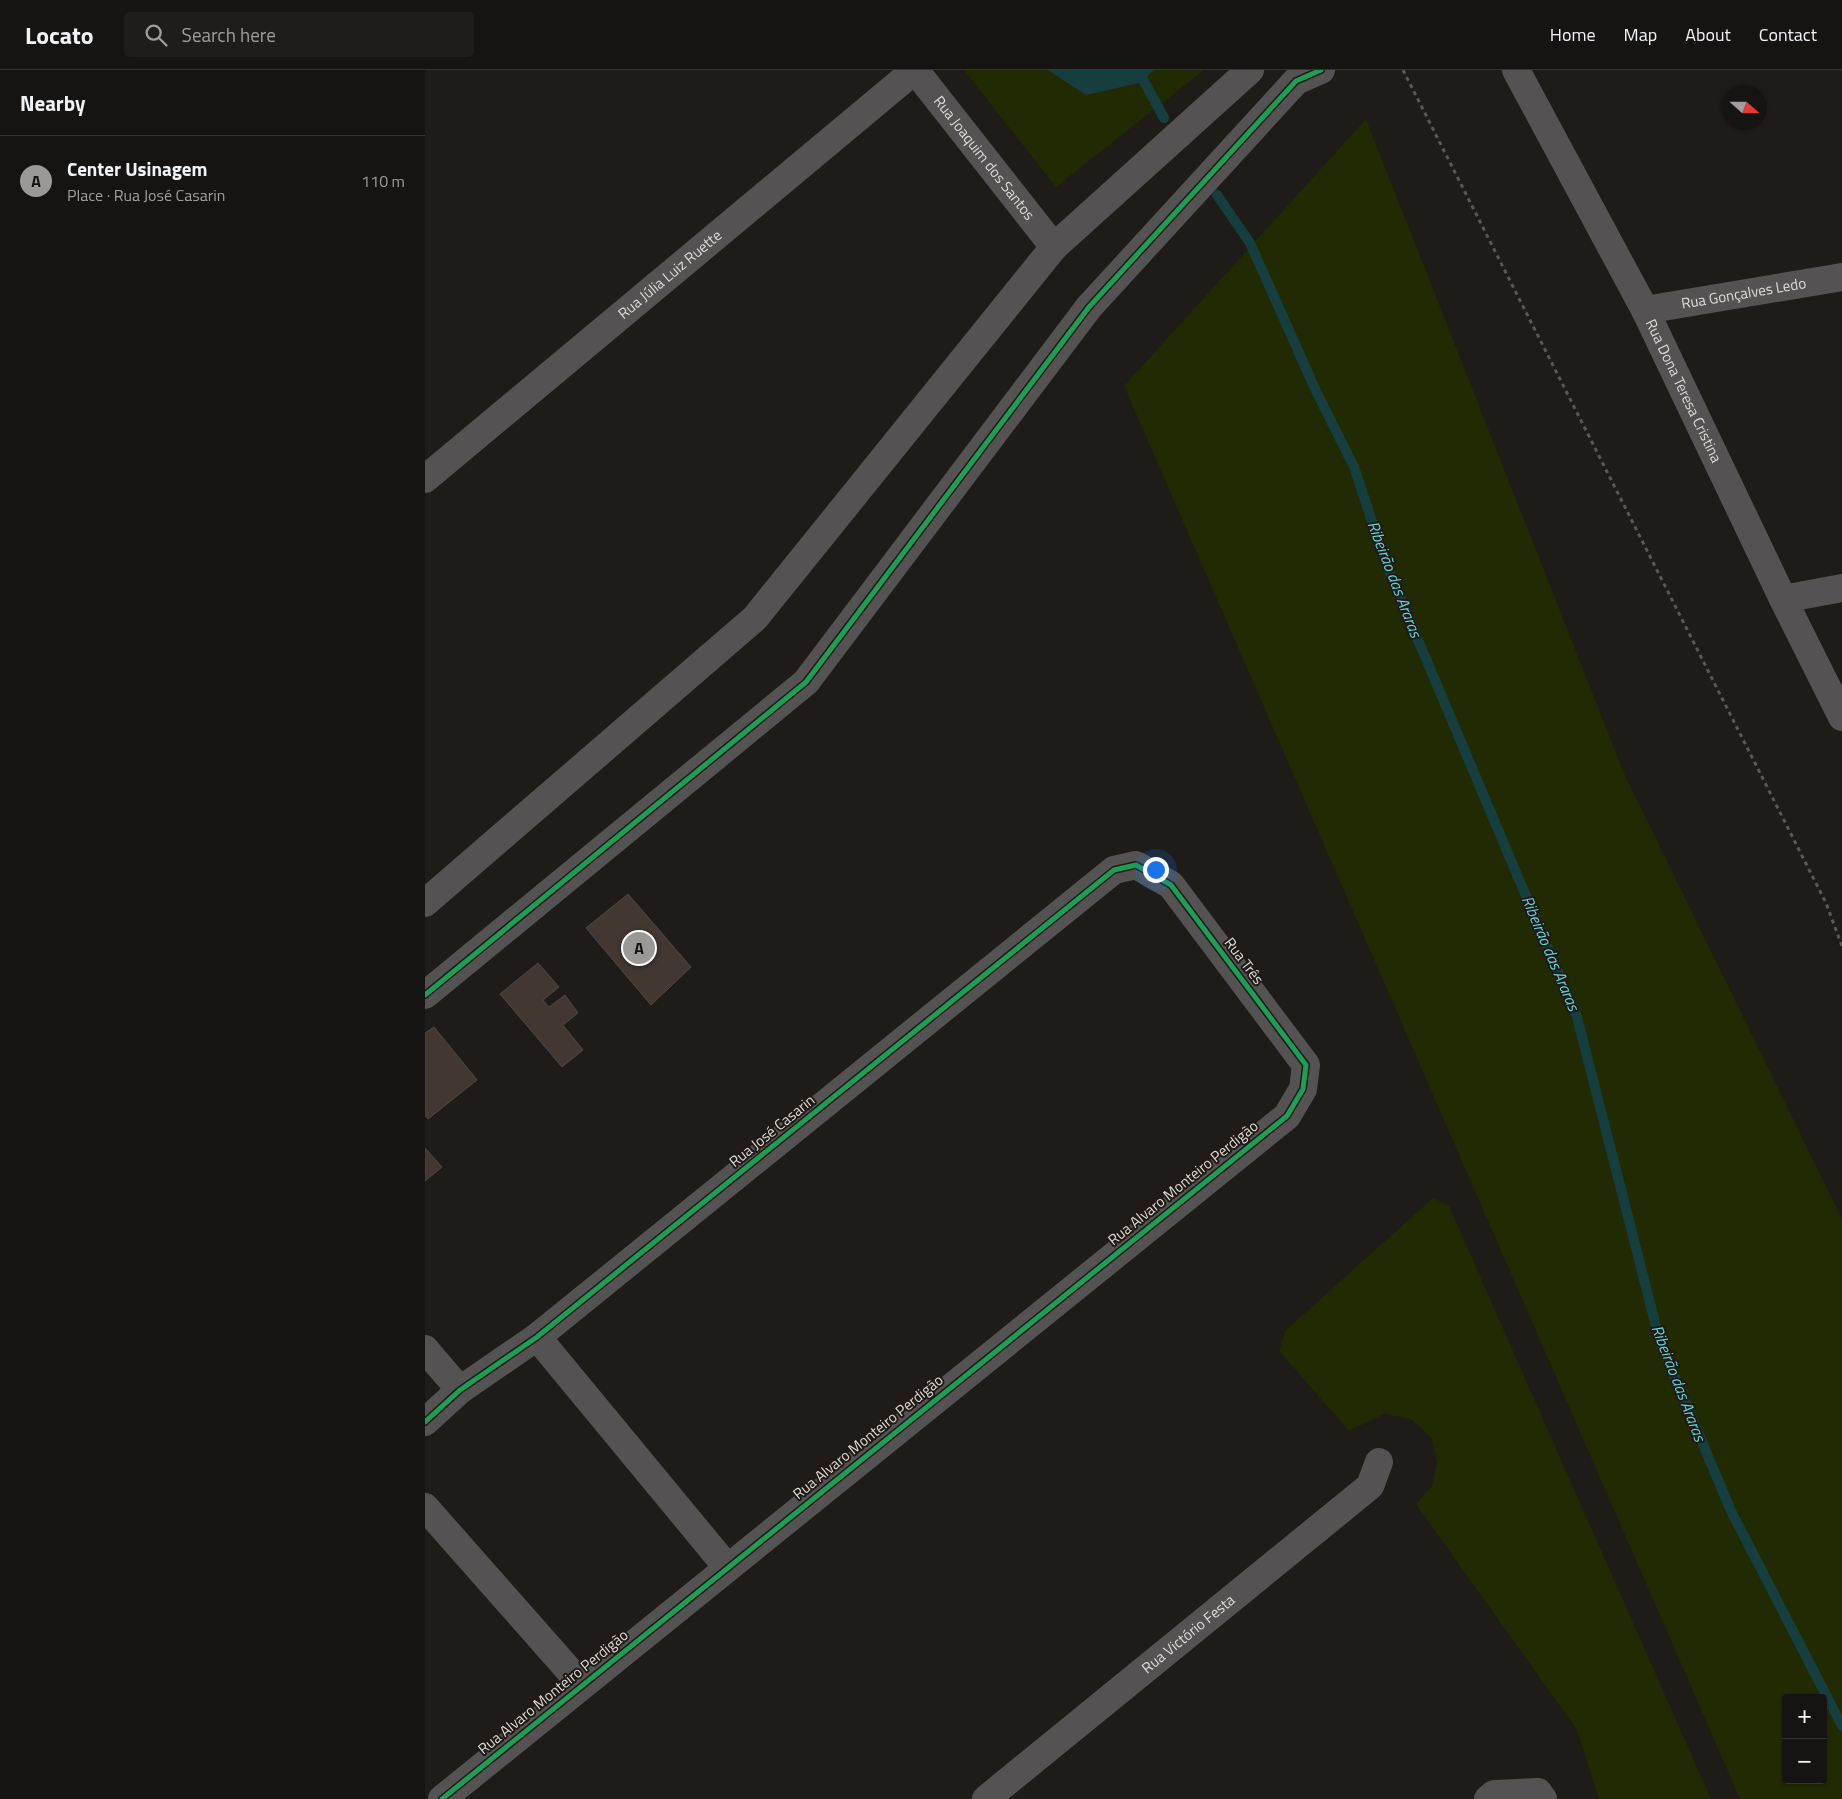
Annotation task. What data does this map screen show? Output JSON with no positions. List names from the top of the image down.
{
  "streets": {
    "street": [
      "Rua Joaquim dos Santos",
      "Rua Júlia Luiz Ruette",
      "Rua Gonçalves Ledo",
      "Rua Dona Teresa Cristina",
      "Rua Três",
      "Rua José Casarin",
      "Rua Alvaro Monteiro Perdigão",
      "Rua Victório Festa"
    ]
  },
  "crossings": [
    ["Rua Joaquim dos Santos", "Rua Júlia Luiz Ruette"],
    ["Rua Gonçalves Ledo", "Rua Dona Teresa Cristina"],
    ["Rua Três", "Rua José Casarin"],
    ["Rua Três", "Rua Alvaro Monteiro Perdigão"]
  ],
  "water": ["Ribeirão das Araras"],
  "north": "right",
  "page": {
    "header": "Locato",
    "search": "Search here",
    "nav": [
      "Home",
      "Map",
      "About",
      "Contact"
    ],
    "heading": "Nearby",
    "list": [
      {
        "mark": "A",
        "name": "Center Usinagem",
        "note": "Place · Rua José Casarin",
        "value": "110 m"
      }
    ],
    "pins": "A",
    "map_buttons": ["+", "−"]
  }
}
